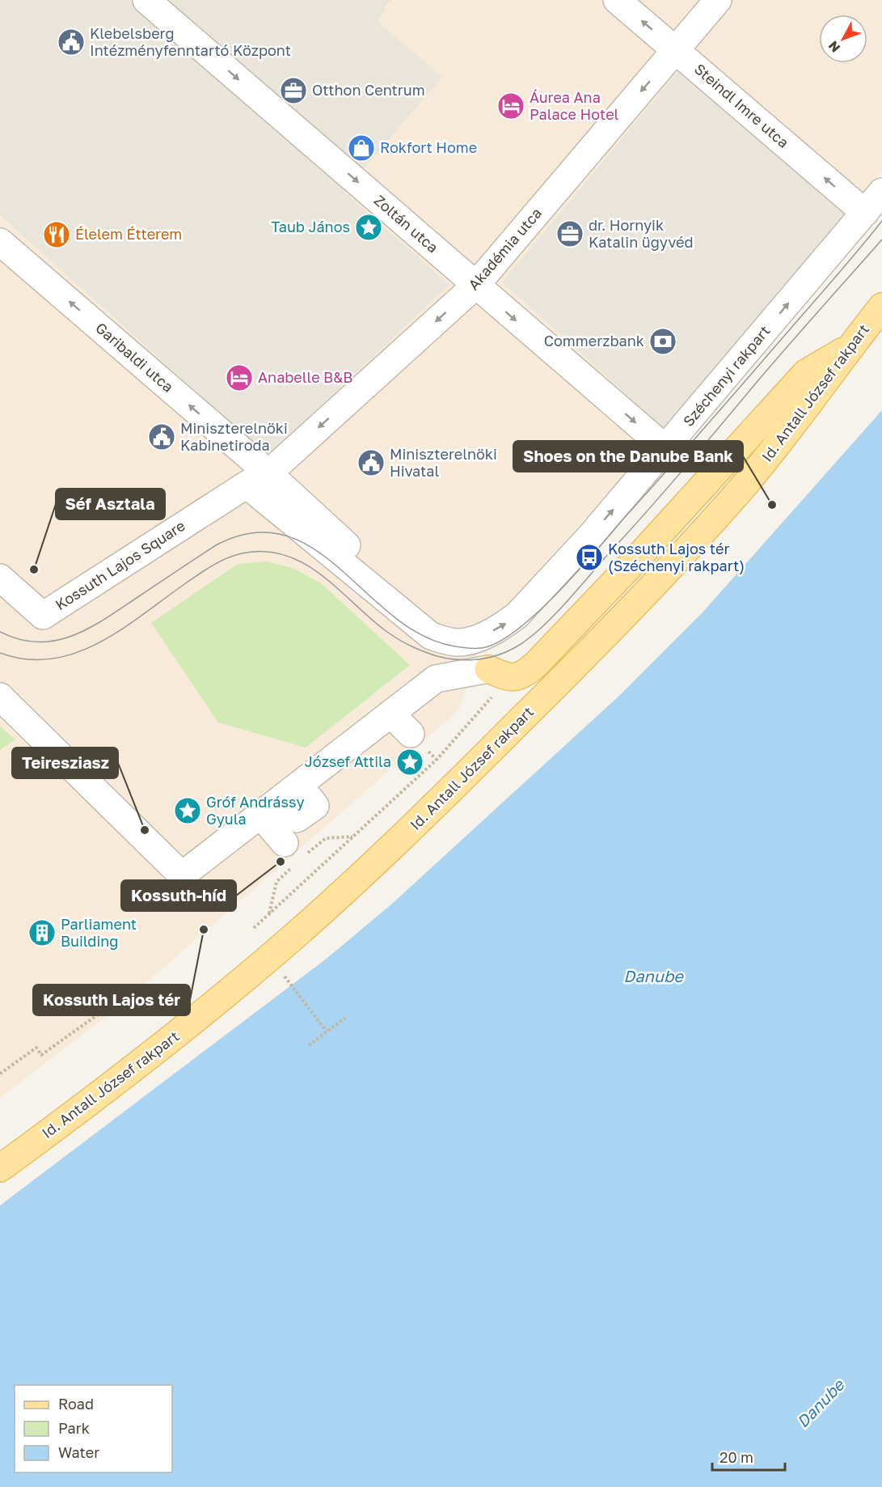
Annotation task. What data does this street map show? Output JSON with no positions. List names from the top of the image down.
{
  "streets": {
    "main road": ["Id. Antall József rakpart"],
    "street": [
      "Steindl Imre utca",
      "Zoltán utca",
      "Akadémia utca",
      "Garibaldi utca",
      "Széchenyi rakpart",
      "Kossuth Lajos Square"
    ]
  },
  "crossings": [
    ["Steindl Imre utca", "Akadémia utca"],
    ["Steindl Imre utca", "Széchenyi rakpart"],
    ["Zoltán utca", "Akadémia utca"],
    ["Zoltán utca", "Széchenyi rakpart"],
    ["Akadémia utca", "Garibaldi utca"],
    ["Akadémia utca", "Kossuth Lajos Square"],
    ["Garibaldi utca", "Kossuth Lajos Square"]
  ],
  "one_way": [
    "Steindl Imre utca",
    "Zoltán utca",
    "Akadémia utca",
    "Garibaldi utca",
    "Széchenyi rakpart"
  ],
  "water": ["Danube"],
  "places": {
    "public building": ["Klebelsberg Intézményfenntartó Központ", "Miniszterelnöki Kabinetiroda", "Miniszterelnöki Hivatal"],
    "office": ["Otthon Centrum", "dr. Hornyik Katalin ügyvéd"],
    "hotel": ["Áurea Ana Palace Hotel", "Anabelle B&B"],
    "shop": ["Rokfort Home"],
    "place": ["Taub János", "József Attila", "Gróf Andrássy Gyula"],
    "restaurant": ["Élelem Étterem"],
    "bank": ["Commerzbank"],
    "other": [
      "Shoes on the Danube Bank",
      "Séf Asztala",
      "Teiresziasz",
      "Kossuth-híd",
      "Kossuth Lajos tér"
    ],
    "bus stop": ["Kossuth Lajos tér (Széchenyi rakpart)"],
    "building": ["Parliament Building"]
  },
  "legend": ["Road", "Park", "Water"],
  "scale_bar": "20 m",
  "north": "bottom left"
}
